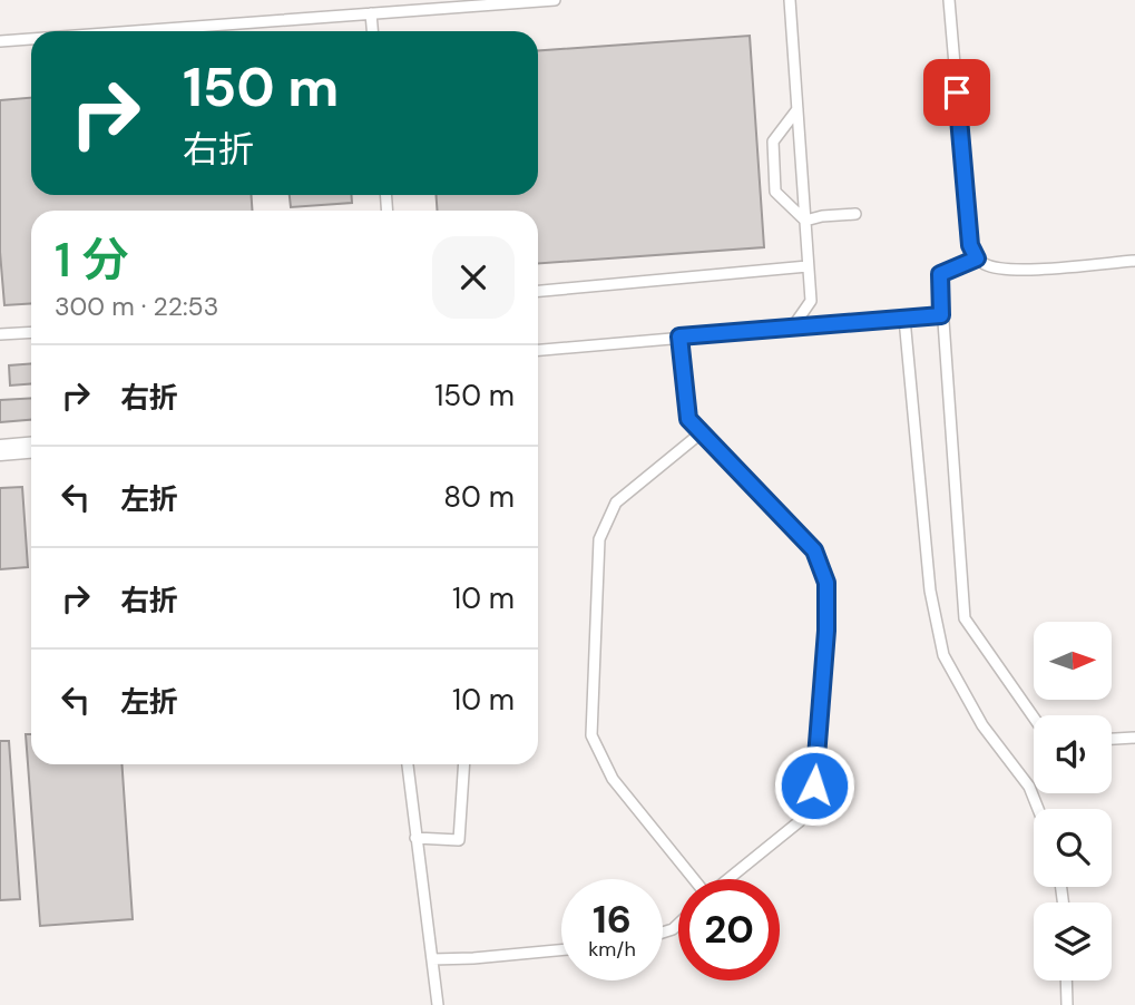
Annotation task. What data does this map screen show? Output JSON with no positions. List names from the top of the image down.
{
  "north": "right",
  "page": {
    "turn": ["150 m", "右折"],
    "heading": ["1 分", "300 m · 22:53"],
    "list": [
      {
        "name": "右折",
        "value": "150 m"
      },
      {
        "name": "左折",
        "value": "80 m"
      },
      {
        "name": "右折",
        "value": "10 m"
      },
      {
        "name": "左折",
        "value": "10 m"
      }
    ],
    "speed": "16 km/h",
    "limit": "20"
  }
}
